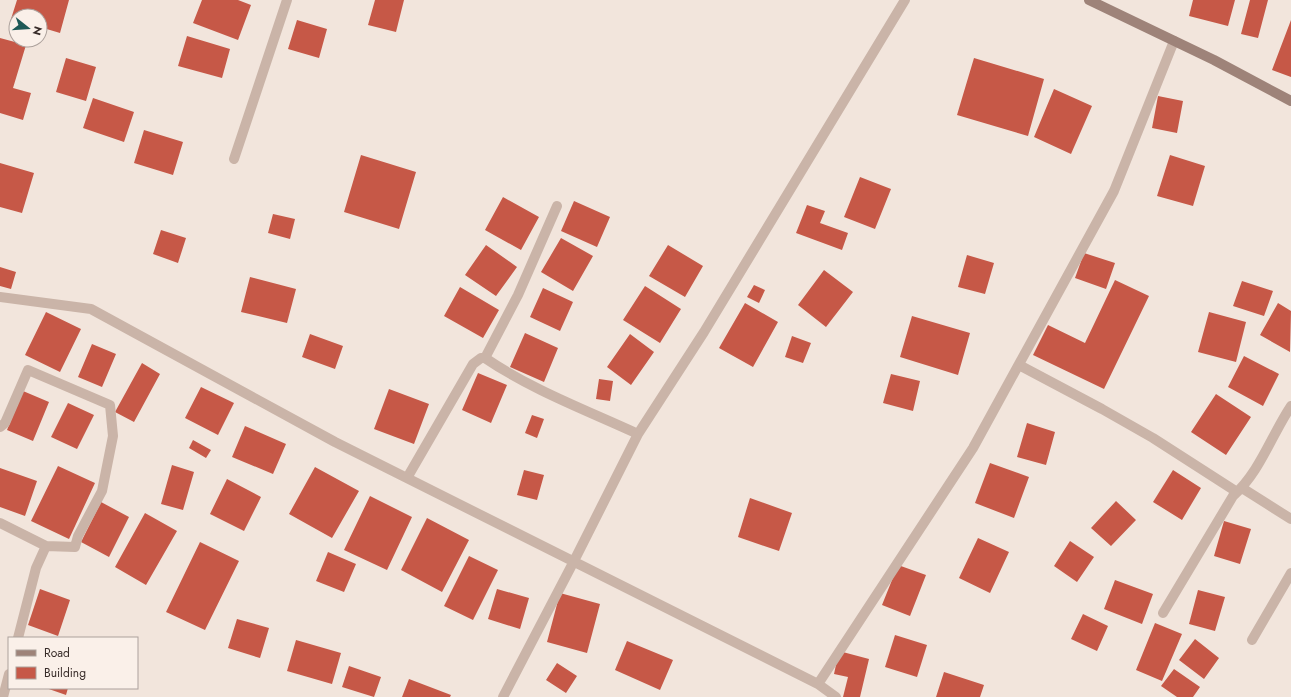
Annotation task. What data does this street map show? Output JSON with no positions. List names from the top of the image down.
{
  "legend": ["Road", "Building"],
  "north": "right"
}
